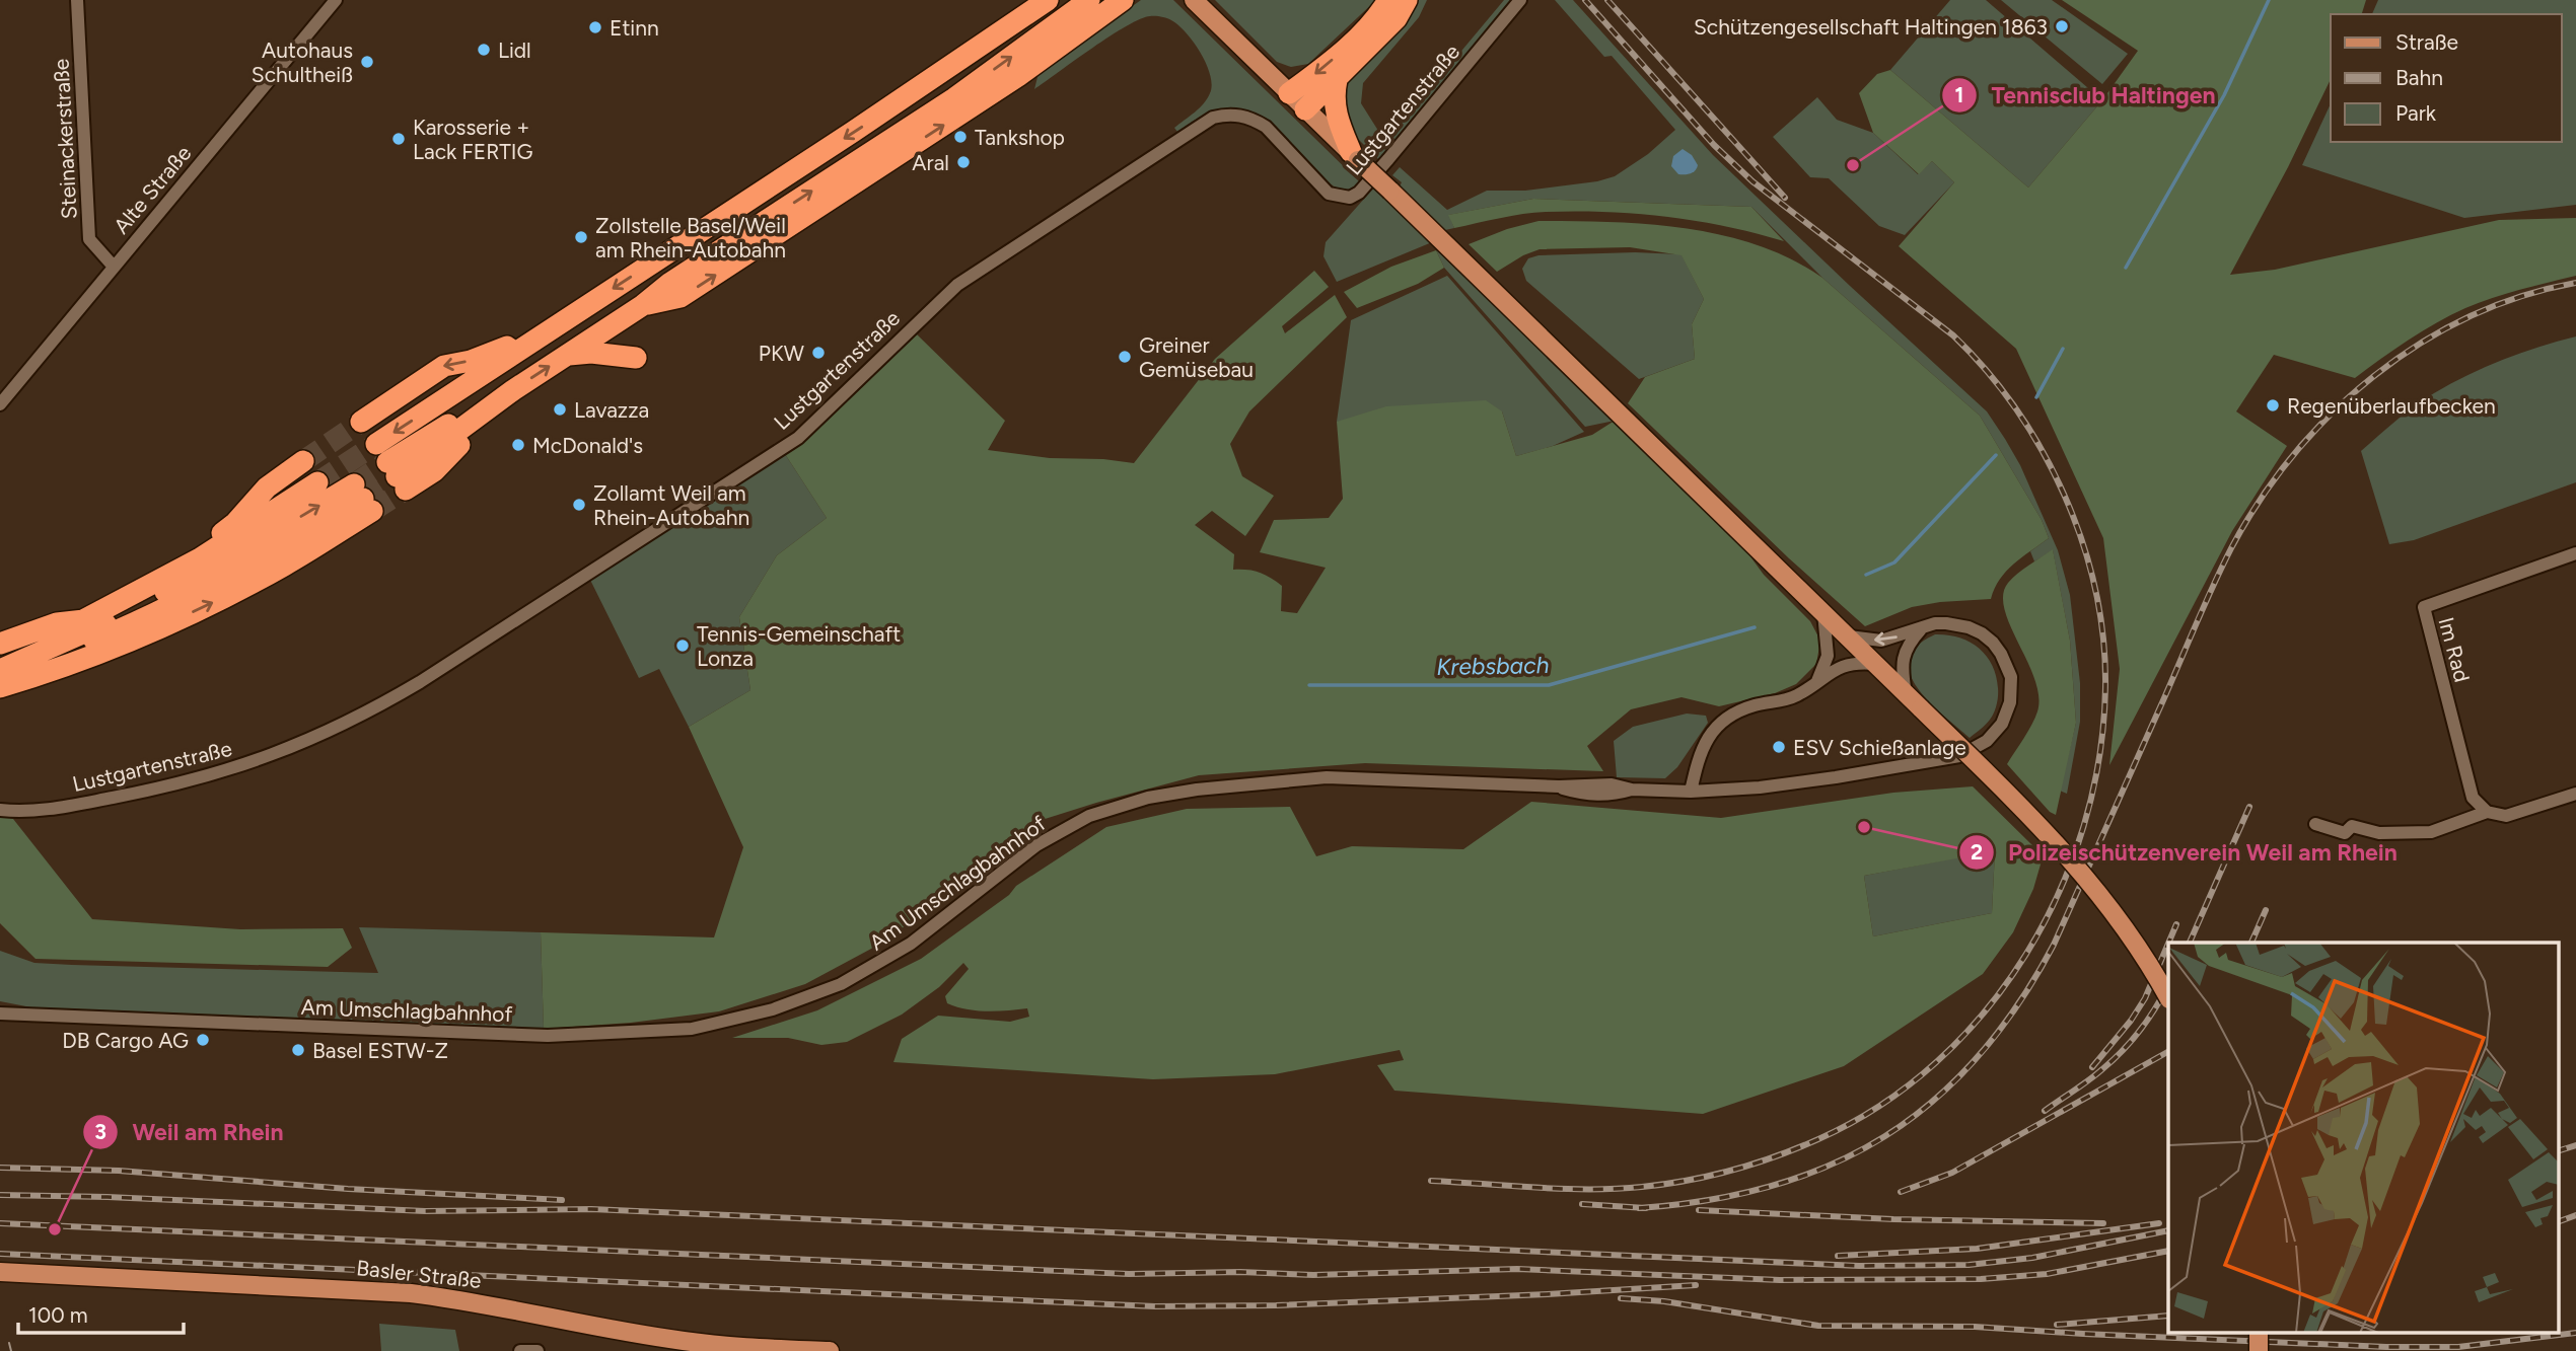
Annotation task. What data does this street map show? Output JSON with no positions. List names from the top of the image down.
{
  "streets": {
    "main road": ["Basler Straße"],
    "street": [
      "Lustgartenstraße",
      "Steinackerstraße",
      "Alte Straße",
      "Im Rad",
      "Am Umschlagbahnhof"
    ]
  },
  "crossings": [
    ["Steinackerstraße", "Alte Straße"]
  ],
  "water": ["Krebsbach"],
  "places": [
    "Schützengesellschaft Haltingen 1863",
    "Etinn",
    "Lidl",
    "Autohaus Schultheiß",
    "Tankshop",
    "Karosserie + Lack FERTIG",
    "Aral",
    "Tennisclub Haltingen",
    "Zollstelle Basel/Weil am Rhein-Autobahn",
    "PKW",
    "Greiner Gemüsebau",
    "Regenüberlaufbecken",
    "Lavazza",
    "McDonald's",
    "Zollamt Weil am Rhein-Autobahn",
    "Tennis-Gemeinschaft Lonza",
    "ESV Schießanlage",
    "Polizeischützenverein Weil am Rhein",
    "DB Cargo AG",
    "Basel ESTW-Z",
    "Weil am Rhein"
  ],
  "legend": ["Straße", "Bahn", "Park"],
  "scale_bar": "100 m"
}
